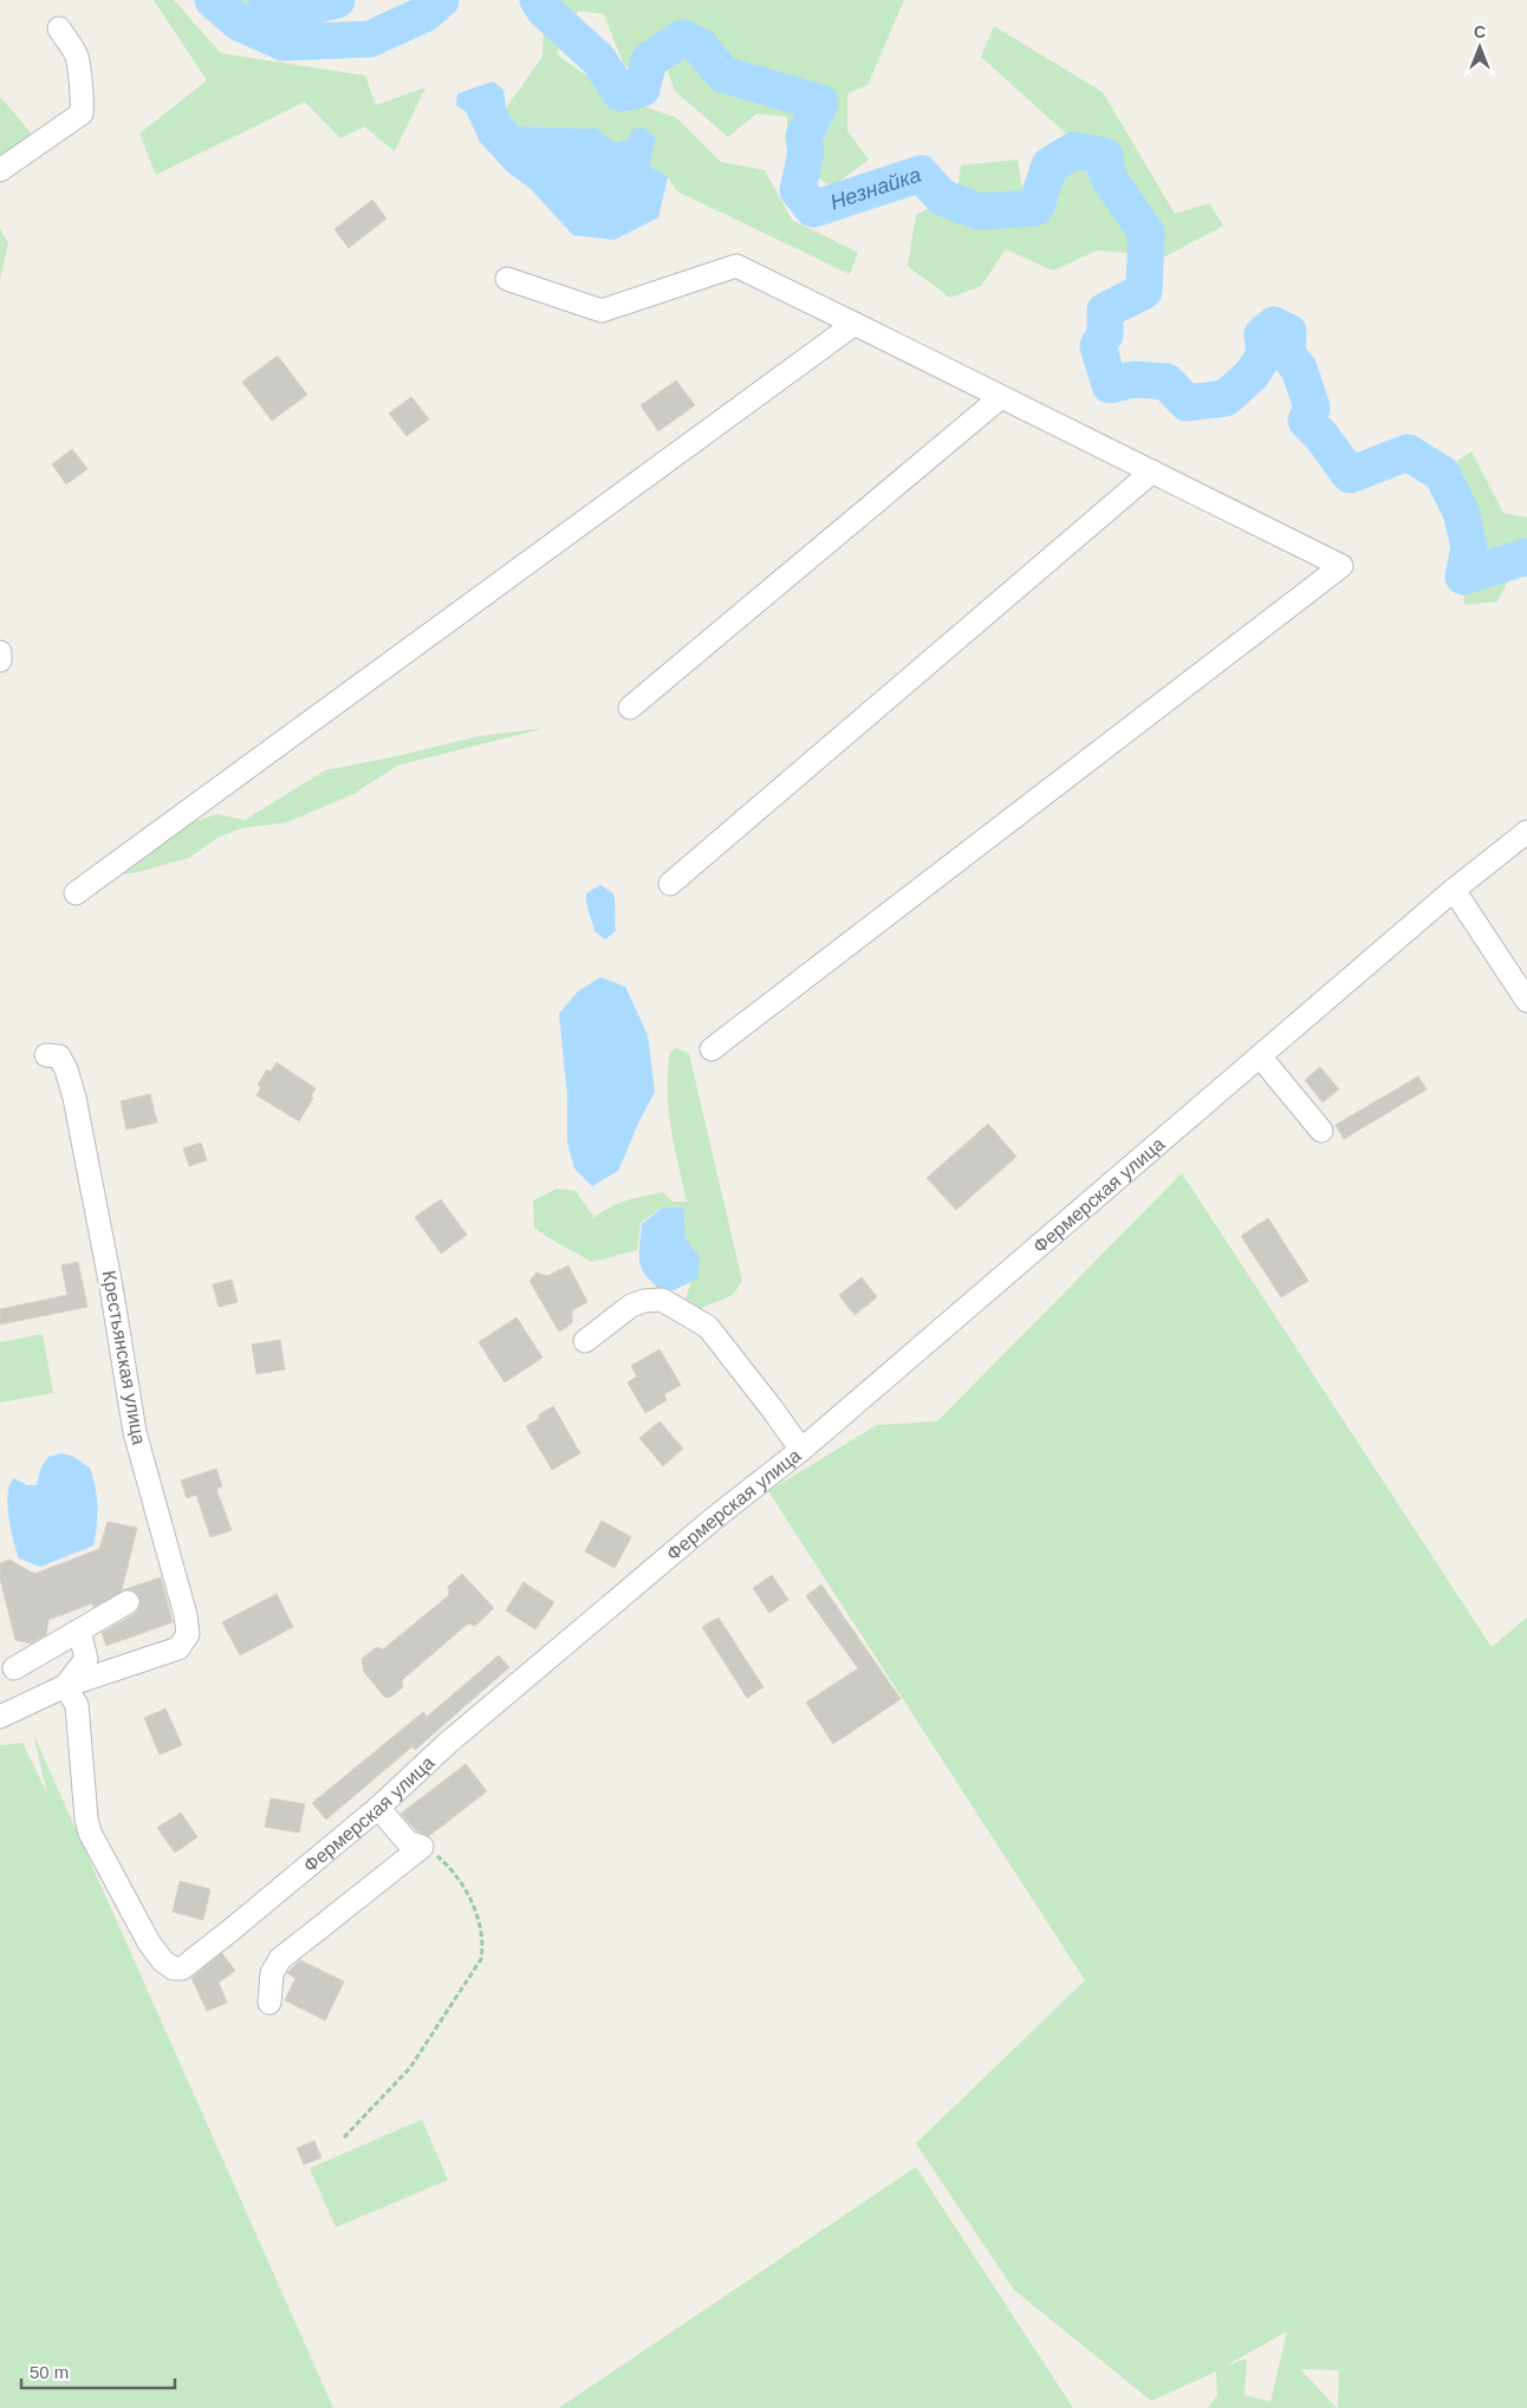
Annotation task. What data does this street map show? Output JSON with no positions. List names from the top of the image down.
{
  "streets": {
    "street": ["Фермерская улица", "Крестьянская улица"]
  },
  "crossings": [
    ["Фермерская улица", "Крестьянская улица"]
  ],
  "water": ["Незнайка"],
  "scale_bar": "50 m",
  "north": "top"
}
